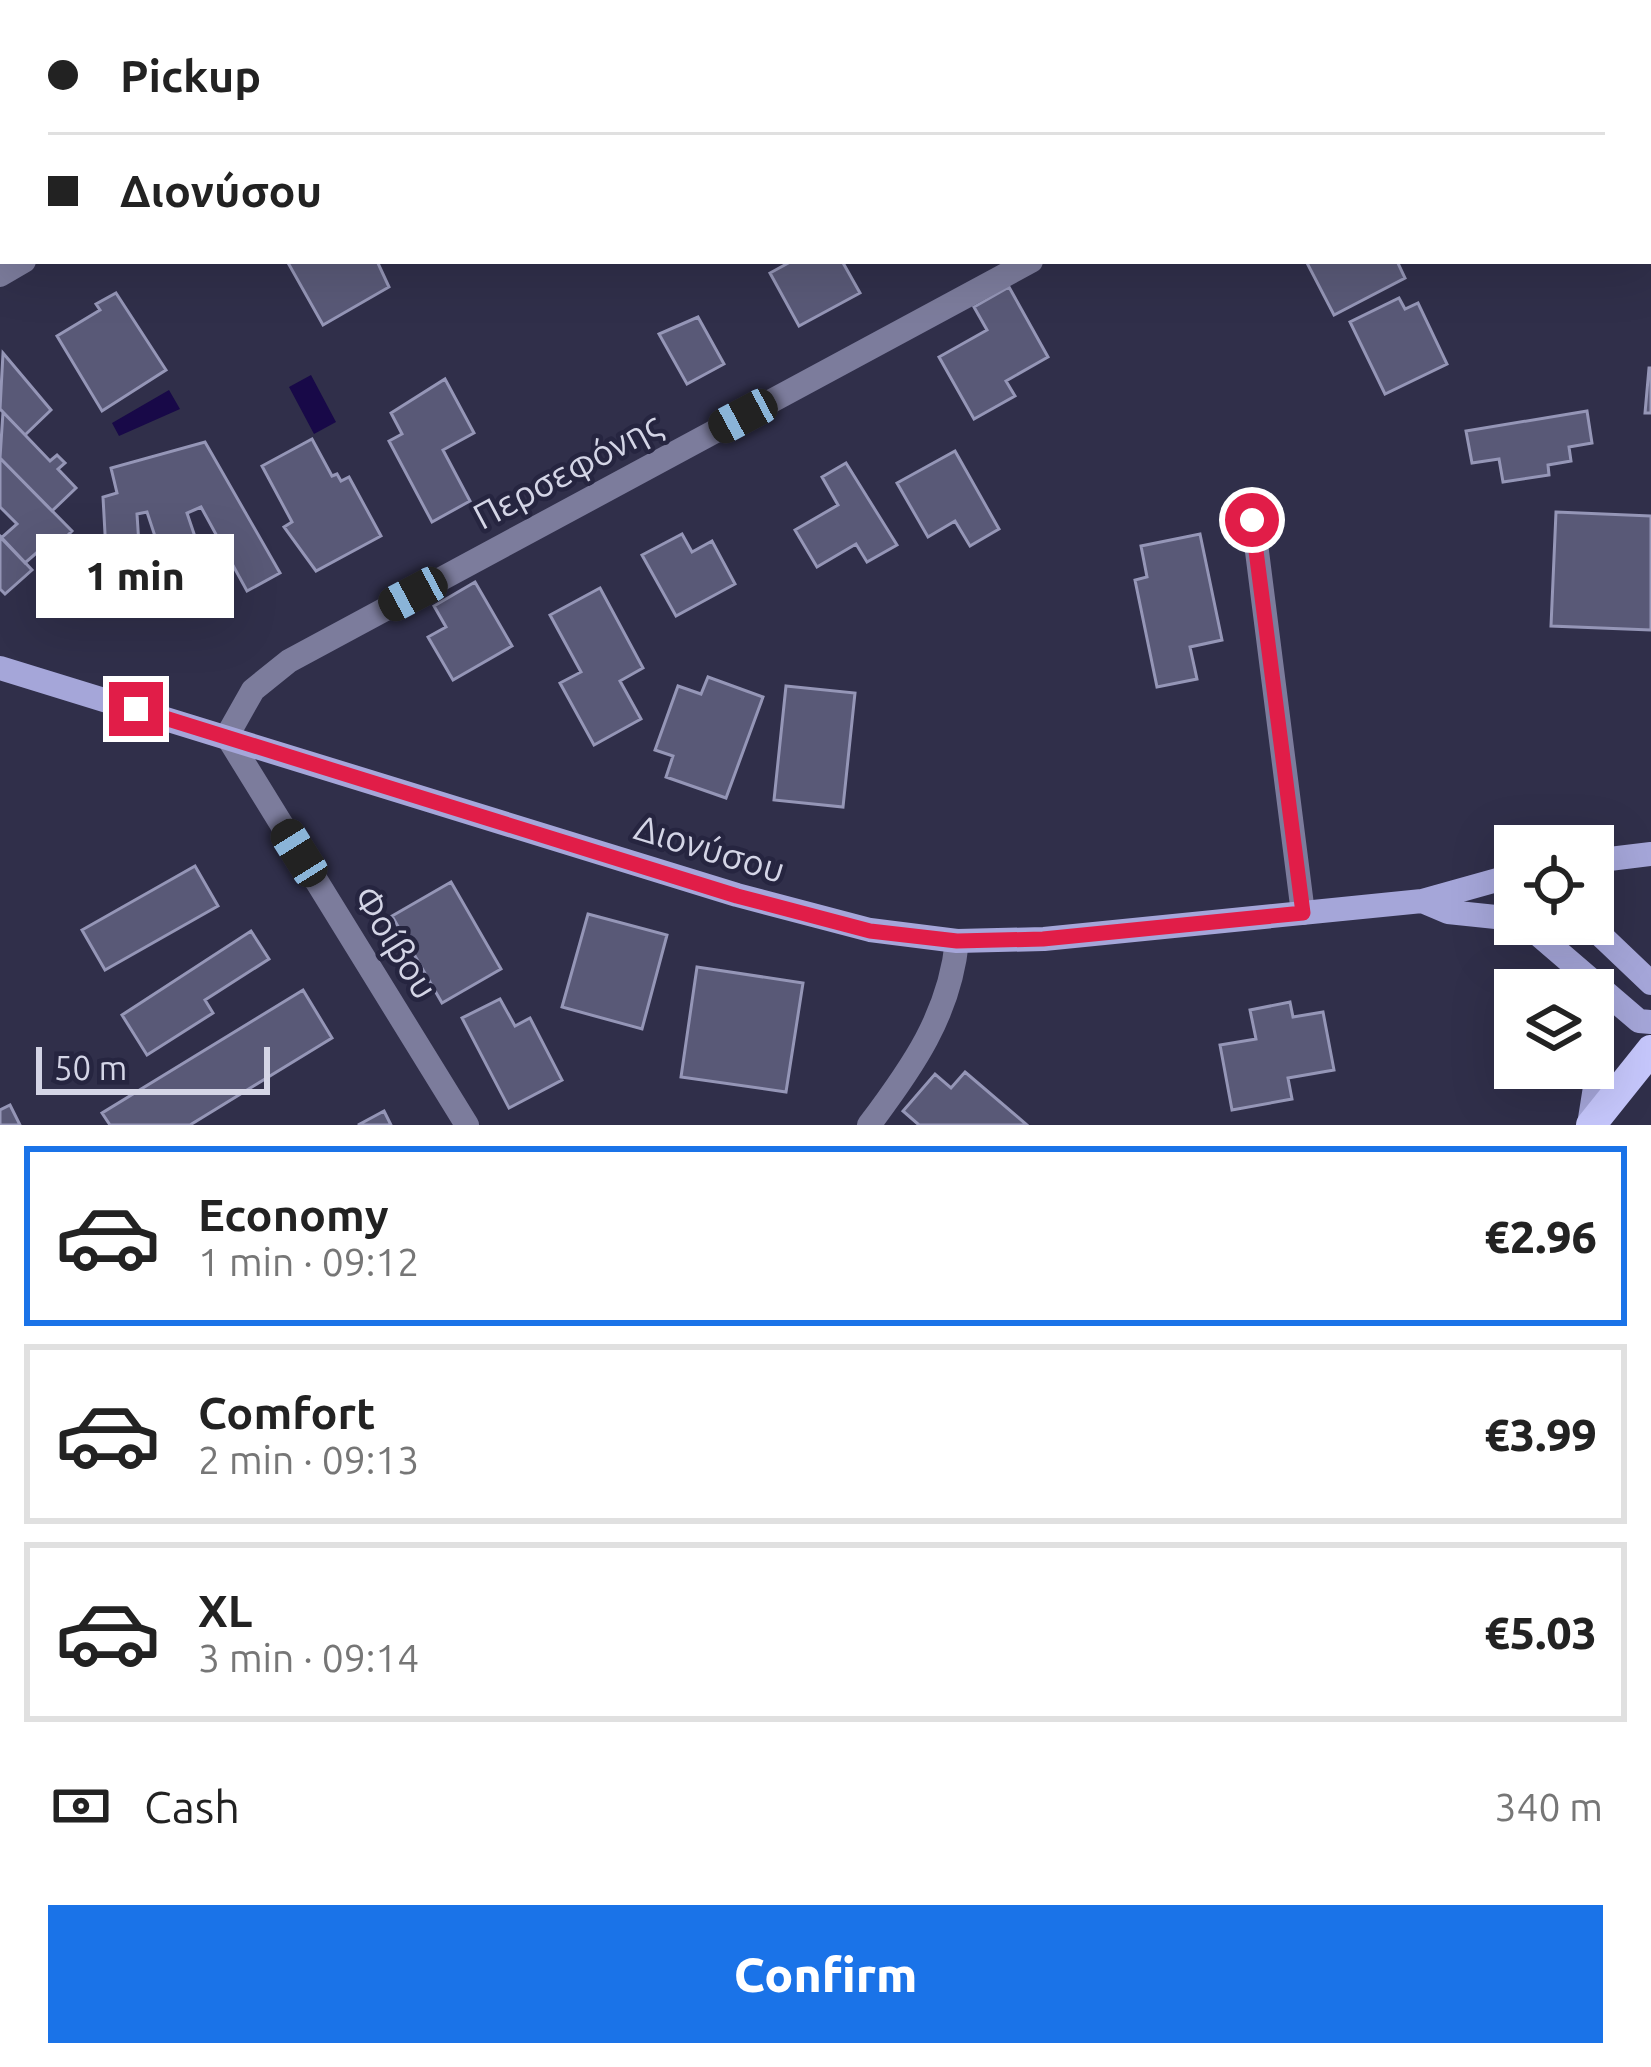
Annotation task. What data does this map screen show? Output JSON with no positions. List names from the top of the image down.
{
  "streets": {
    "main road": ["Διονύσου"],
    "street": ["Περσεφόνης", "Φοίβου"]
  },
  "crossings": [
    ["Περσεφόνης", "Διονύσου"],
    ["Περσεφόνης", "Φοίβου"],
    ["Διονύσου", "Φοίβου"]
  ],
  "scale_bar": "50 m",
  "page": {
    "banner": ["Pickup", "Διονύσου"],
    "bubble": "1 min",
    "scale": "50 m",
    "list": [
      {
        "name": "Economy",
        "note": "1 min · 09:12",
        "value": "€2.96"
      },
      {
        "name": "Comfort",
        "note": "2 min · 09:13",
        "value": "€3.99"
      },
      {
        "name": "XL",
        "note": "3 min · 09:14",
        "value": "€5.03"
      }
    ],
    "pay": ["Cash", "340 m"],
    "buttons": "Confirm"
  }
}
